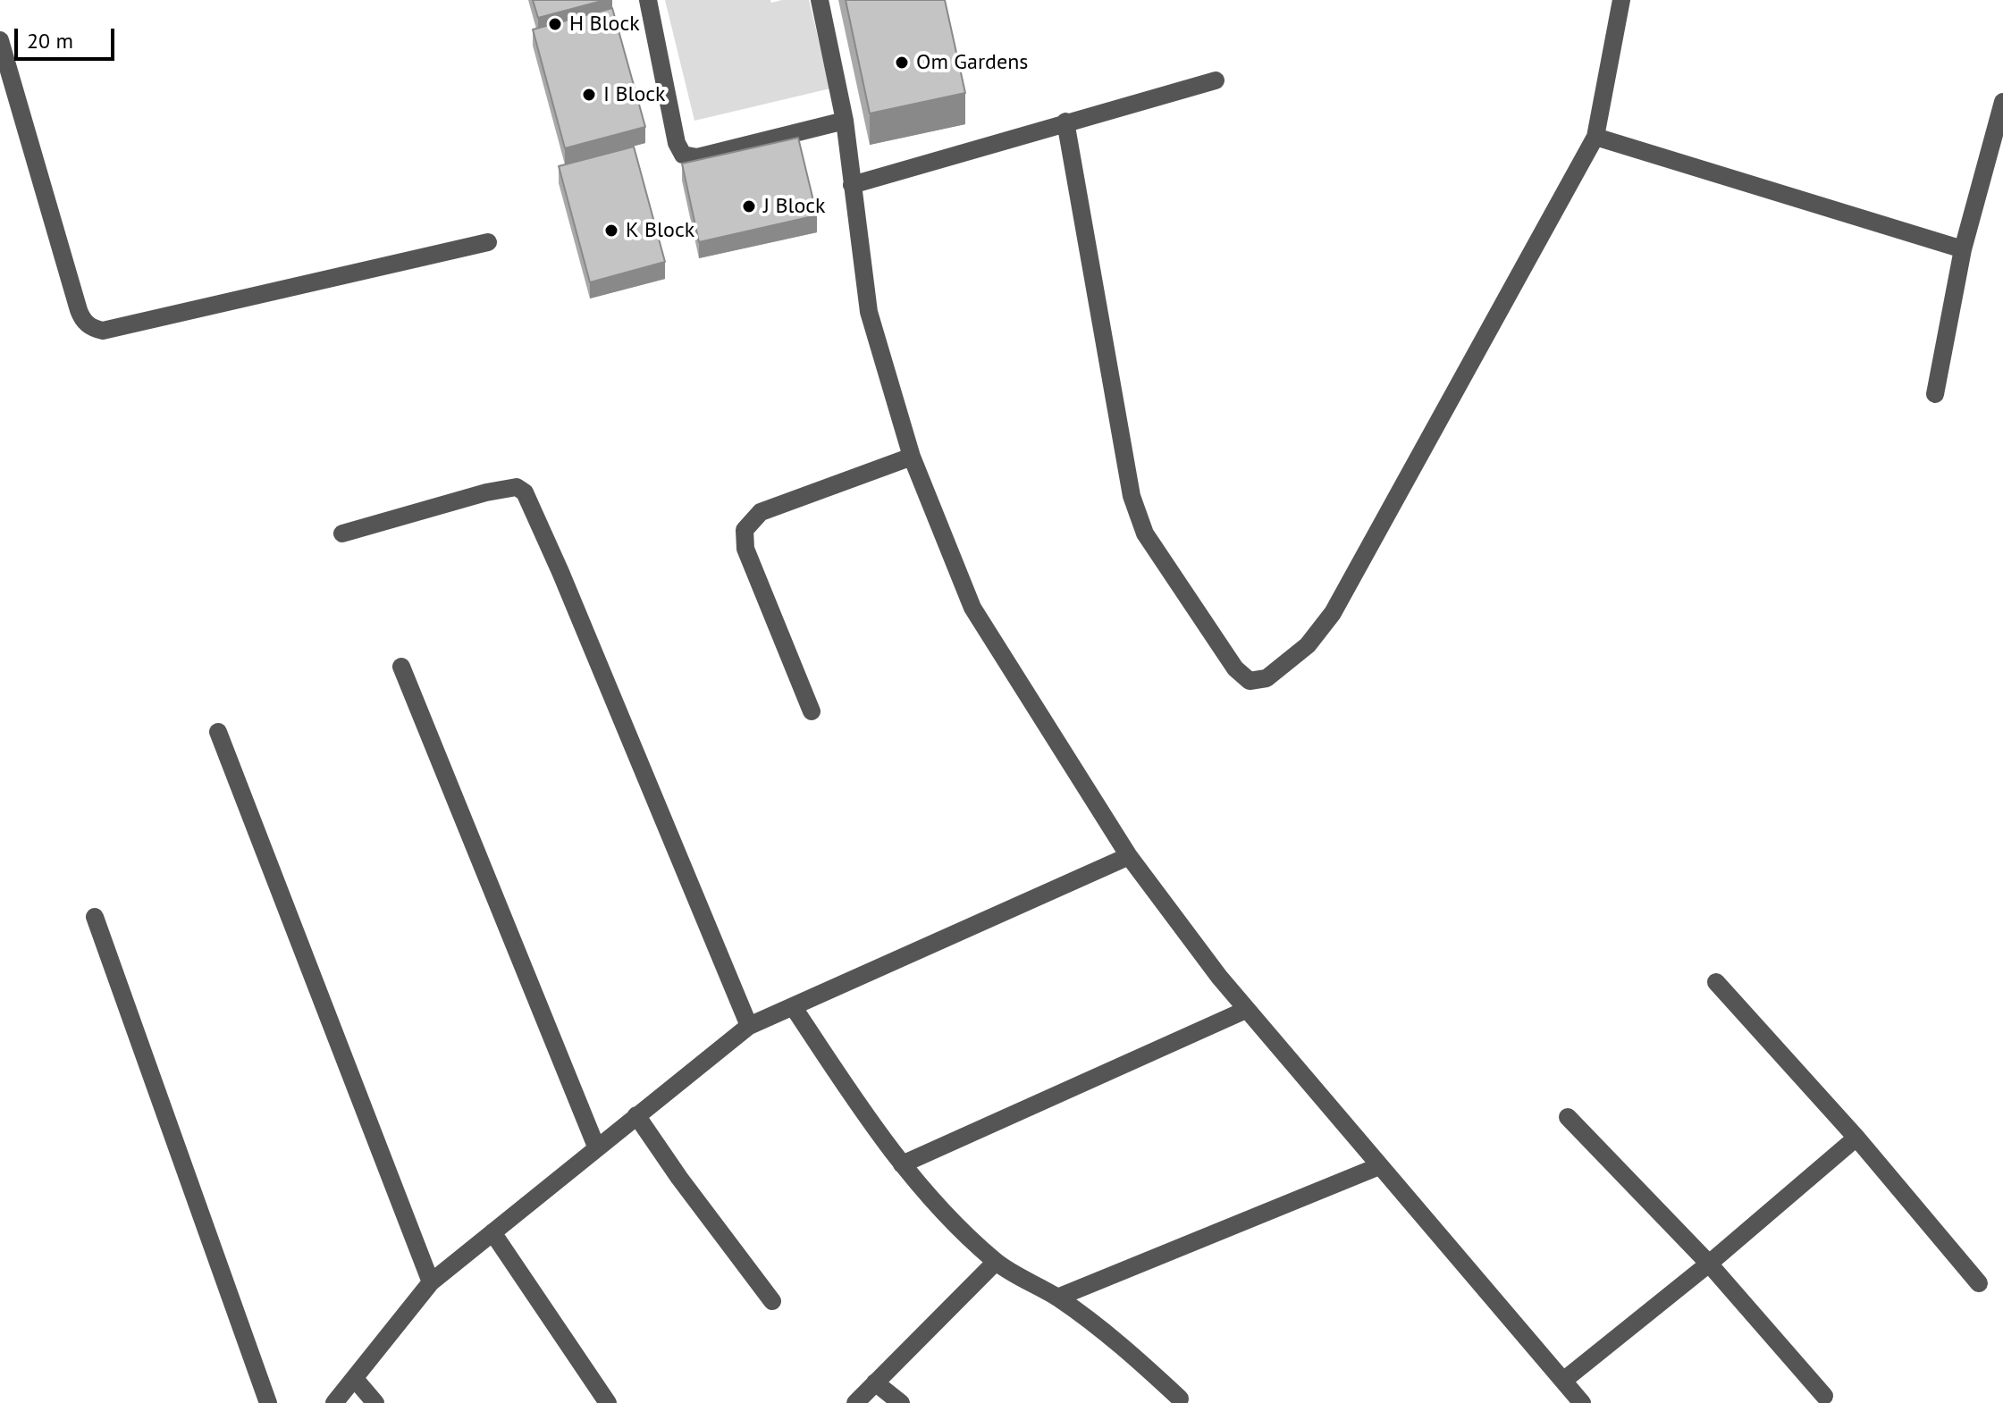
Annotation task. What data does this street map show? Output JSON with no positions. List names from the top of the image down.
{
  "places": [
    "H Block",
    "Om Gardens",
    "I Block",
    "J Block",
    "K Block"
  ],
  "scale_bar": "20 m"
}
